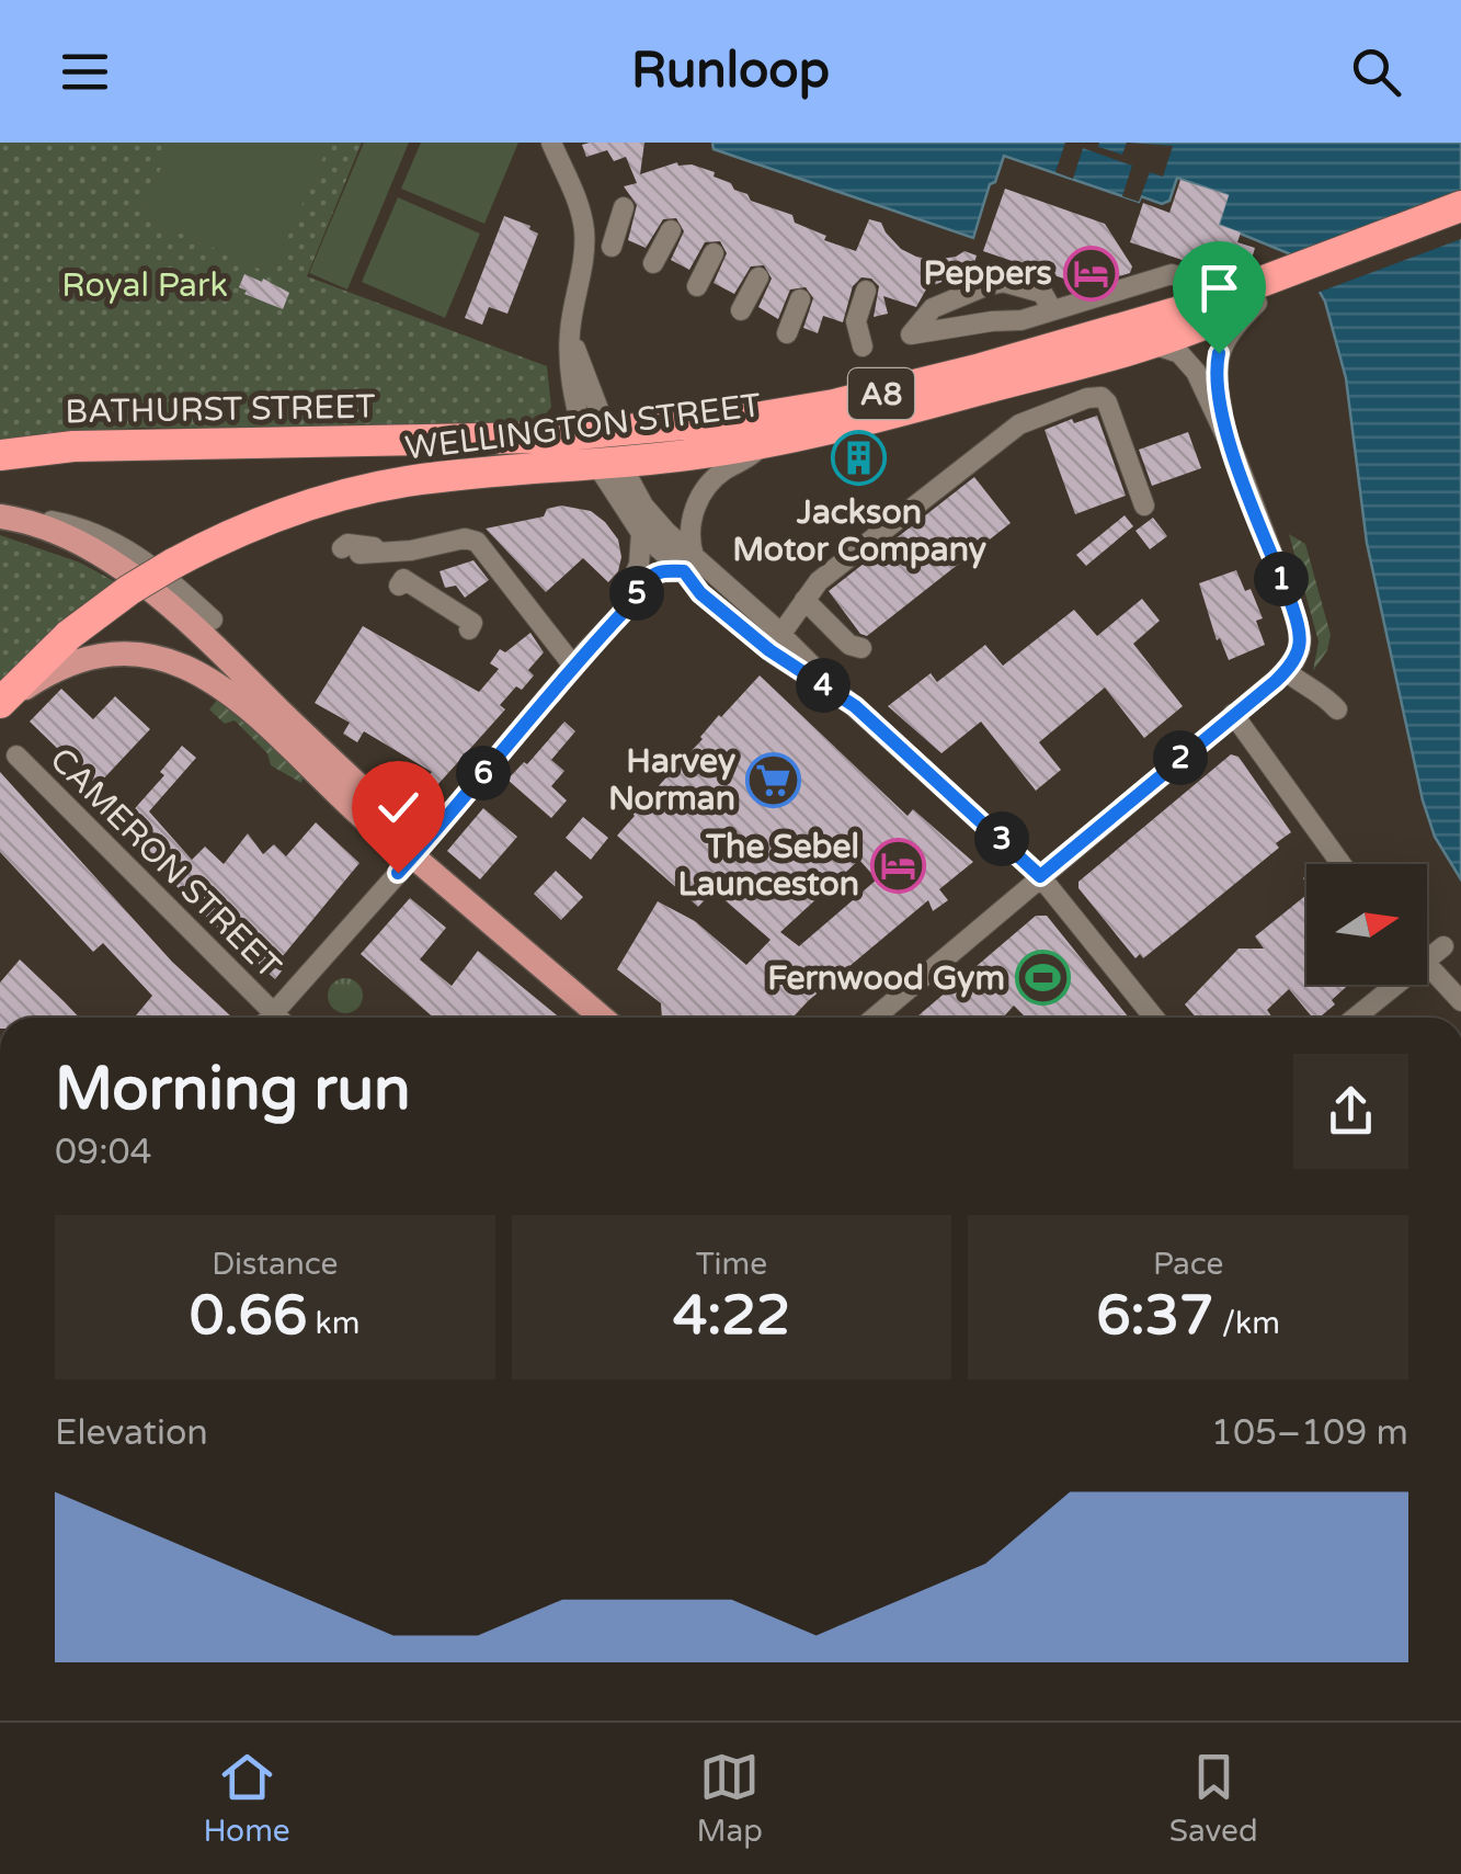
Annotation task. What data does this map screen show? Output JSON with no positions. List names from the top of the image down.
{
  "streets": {
    "highway": ["A8", "BATHURST STREET", "WELLINGTON STREET"],
    "street": ["CAMERON STREET"]
  },
  "crossings": [
    ["A8", "BATHURST STREET"],
    ["A8", "WELLINGTON STREET"],
    ["BATHURST STREET", "WELLINGTON STREET"]
  ],
  "parks": ["Royal Park"],
  "places": {
    "hotel": ["Peppers", "The Sebel Launceston"],
    "building": ["Jackson Motor Company"],
    "supermarket": ["Harvey Norman"],
    "sports": ["Fernwood Gym"]
  },
  "north": "right",
  "page": {
    "header": "Runloop",
    "pins": [
      "1",
      "5",
      "4",
      "2",
      "6",
      "3"
    ],
    "heading": ["Morning run", "09:04"],
    "stats": [
      ["Distance", "0.66 km"],
      ["Time", "4:22"],
      ["Pace", "6:37 /km"]
    ],
    "chart": ["Elevation", "105–109 m"],
    "tabs": ["Home", "Map", "Saved"]
  }
}
